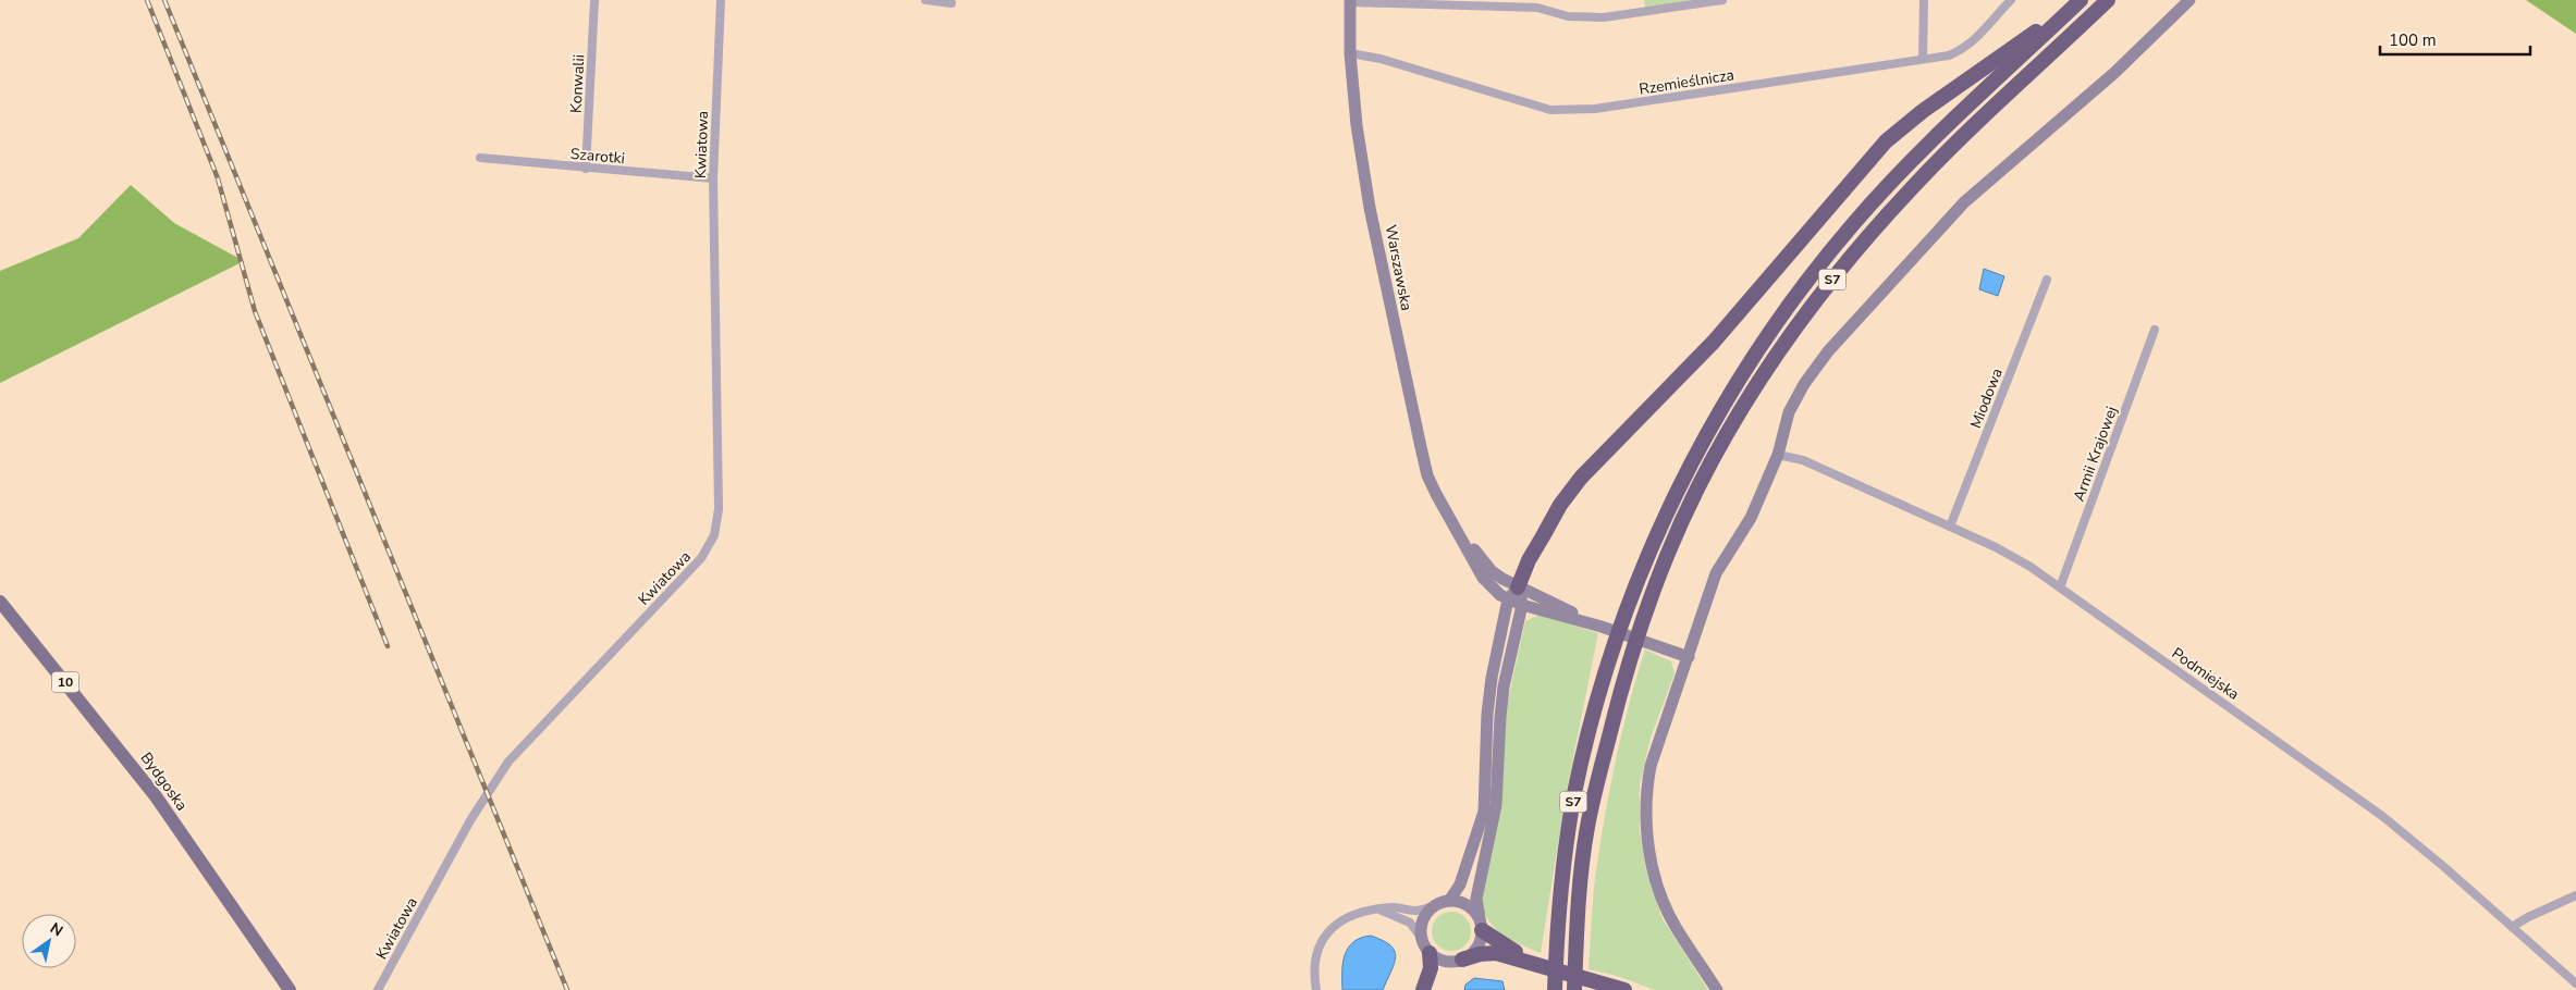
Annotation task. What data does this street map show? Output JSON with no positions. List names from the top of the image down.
{
  "streets": {
    "highway": ["S7"],
    "main road": ["10", "Bydgoska"],
    "street": [
      "Rzemieślnicza",
      "Konwalii",
      "Kwiatowa",
      "Szarotki",
      "Warszawska",
      "Miodowa",
      "Armii Krajowej",
      "Podmiejska"
    ]
  },
  "crossings": [
    ["Rzemieślnicza", "Warszawska"],
    ["Konwalii", "Szarotki"],
    ["Kwiatowa", "Szarotki"],
    ["Miodowa", "Podmiejska"],
    ["Armii Krajowej", "Podmiejska"]
  ],
  "scale_bar": "100 m",
  "north": "top right"
}
